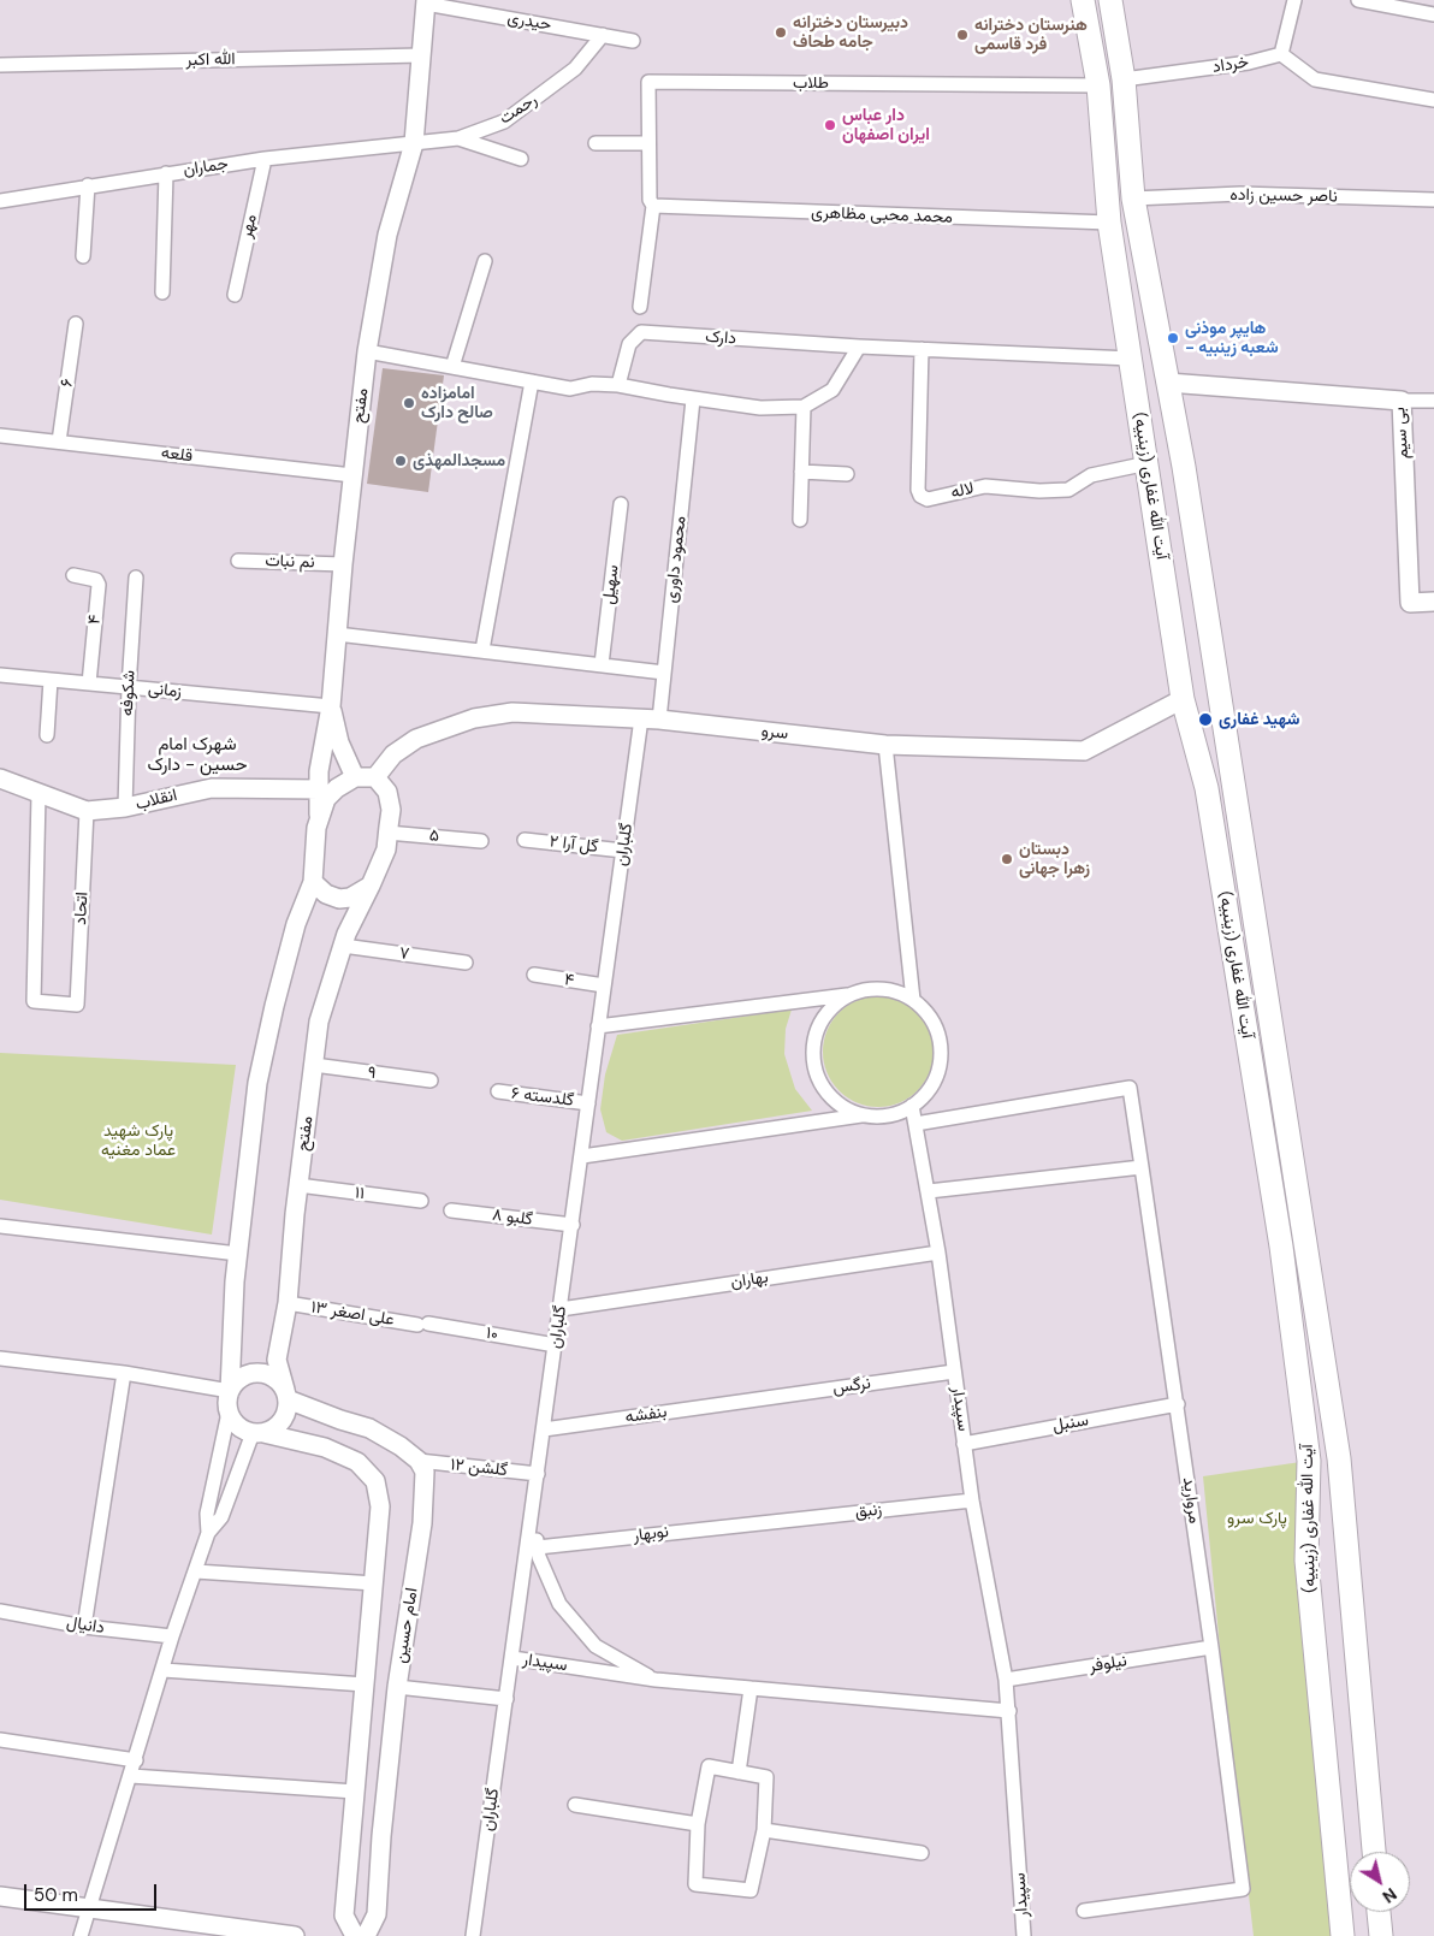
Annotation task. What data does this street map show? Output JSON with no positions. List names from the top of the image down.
{
  "streets": {
    "main road": ["آیت الله غفاری (زینبیه)"],
    "street": [
      "حیدری",
      "الله اکبر",
      "خرداد",
      "طلاب",
      "رحمت",
      "جماران",
      "ناصر حسین زاده",
      "محمد محبی مظاهری",
      "مهر",
      "دارک",
      "۶",
      "مفتح",
      "بی سیم",
      "قلعه",
      "لاله",
      "محمود داوری",
      "نم نبات",
      "سهیل",
      "۴",
      "زمانی",
      "شکوفه",
      "سرو",
      "انقلاب",
      "۵",
      "گل آرا ۲",
      "گلباران",
      "اتحاد",
      "۷",
      "۹",
      "گلدسته ۶",
      "۱۱",
      "گلبو ۸",
      "بهاران",
      "علی اصغر ۱۳",
      "۱۰",
      "نرگس",
      "سپیدار",
      "بنفشه",
      "سنبل",
      "گلشن ۱۲",
      "مروارید",
      "زنبق",
      "نوبهار",
      "دانیال",
      "امام حسین",
      "نیلوفر"
    ]
  },
  "crossings": [
    ["حیدری", "رحمت"],
    ["حیدری", "مفتح"],
    ["الله اکبر", "مفتح"],
    ["خرداد", "آیت الله غفاری (زینبیه)"],
    ["طلاب", "محمد محبی مظاهری"],
    ["طلاب", "آیت الله غفاری (زینبیه)"],
    ["رحمت", "جماران"],
    ["رحمت", "مفتح"],
    ["جماران", "مهر"],
    ["جماران", "مفتح"],
    ["ناصر حسین زاده", "آیت الله غفاری (زینبیه)"],
    ["محمد محبی مظاهری", "آیت الله غفاری (زینبیه)"],
    ["دارک", "آیت الله غفاری (زینبیه)"],
    ["دارک", "لاله"],
    ["۶", "قلعه"],
    ["مفتح", "قلعه"],
    ["مفتح", "نم نبات"],
    ["مفتح", "زمانی"],
    ["مفتح", "سرو"],
    ["مفتح", "انقلاب"],
    ["مفتح", "۵"],
    ["مفتح", "۷"],
    ["مفتح", "۹"],
    ["مفتح", "۱۱"],
    ["مفتح", "علی اصغر ۱۳"],
    ["مفتح", "امام حسین"],
    ["بی سیم", "آیت الله غفاری (زینبیه)"],
    ["آیت الله غفاری (زینبیه)", "لاله"],
    ["آیت الله غفاری (زینبیه)", "سرو"],
    ["محمود داوری", "سرو"],
    ["محمود داوری", "گلباران"],
    ["۴", "زمانی"],
    ["۴", "گلباران"],
    ["زمانی", "شکوفه"],
    ["شکوفه", "انقلاب"],
    ["سرو", "۵"],
    ["سرو", "گلباران"],
    ["انقلاب", "اتحاد"],
    ["گل آرا ۲", "گلباران"],
    ["گلباران", "گلدسته ۶"],
    ["گلباران", "گلبو ۸"],
    ["گلباران", "بهاران"],
    ["گلباران", "۱۰"],
    ["گلباران", "سپیدار"],
    ["گلباران", "بنفشه"],
    ["گلباران", "گلشن ۱۲"],
    ["بهاران", "سپیدار"],
    ["علی اصغر ۱۳", "۱۰"],
    ["نرگس", "سپیدار"],
    ["نرگس", "بنفشه"],
    ["سپیدار", "سنبل"],
    ["سپیدار", "مروارید"],
    ["سپیدار", "زنبق"],
    ["سپیدار", "نیلوفر"],
    ["سنبل", "مروارید"],
    ["گلشن ۱۲", "امام حسین"],
    ["مروارید", "نیلوفر"],
    ["زنبق", "نوبهار"]
  ],
  "districts": ["شهرک امام حسین - دارک"],
  "parks": ["پارک شهید عماد مغنیه", "پارک سرو"],
  "places": [
    "دبیرستان دخترانه جامه طحاف",
    "هنرستان دخترانه فرد قاسمی",
    "دار عباس ایران اصفهان",
    "هایپر موذنی - شعبه زینبیه",
    "امامزاده صالح دارک",
    "مسجدالمهذی",
    "شهید غفاری",
    "دبستان زهرا جهانی"
  ],
  "scale_bar": "50 m",
  "north": "bottom right"
}
